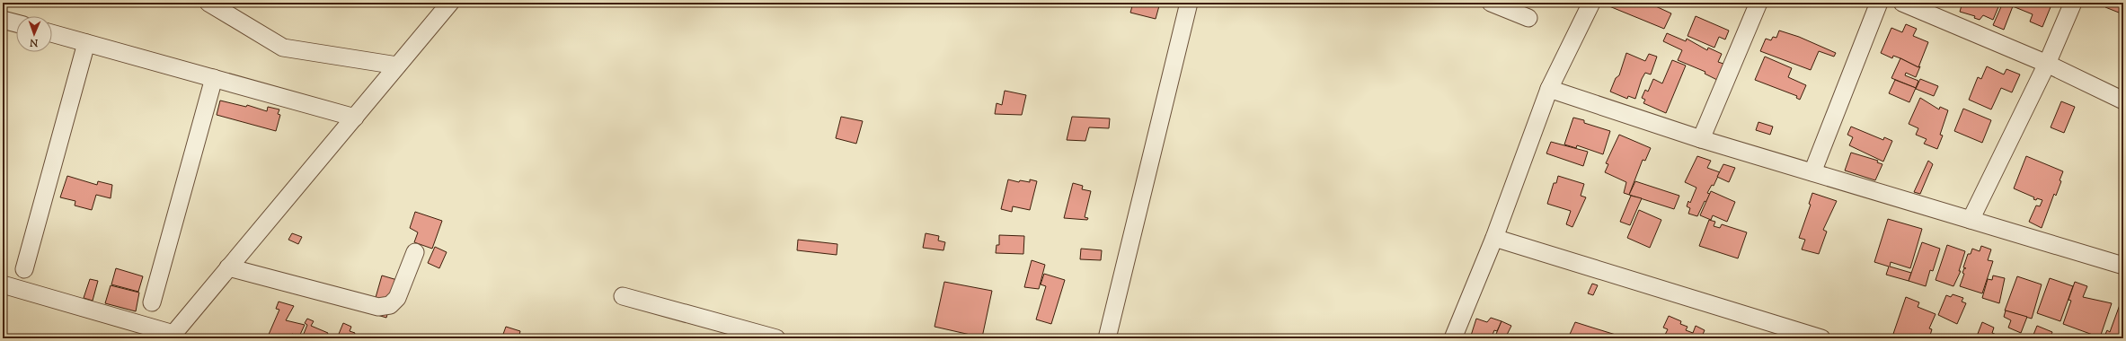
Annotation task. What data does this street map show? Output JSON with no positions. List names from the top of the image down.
{
  "north": "bottom"
}
